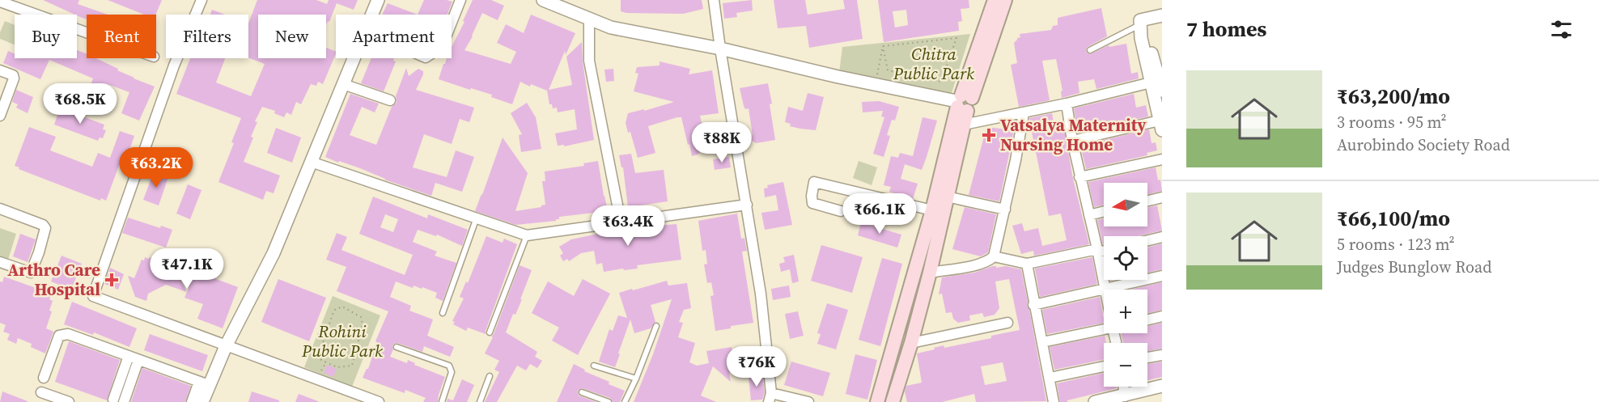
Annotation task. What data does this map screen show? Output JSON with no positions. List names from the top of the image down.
{
  "parks": ["Chitra Public Park", "Rohini Public Park"],
  "places": {
    "health": ["Vatsalya Maternity Nursing Home", "Arthro Care Hospital"]
  },
  "north": "left",
  "page": {
    "heading": "7 homes",
    "chip": [
      "Buy",
      "Rent",
      "Filters",
      "New",
      "Apartment"
    ],
    "list": [
      {
        "name": "₹63,200/mo",
        "note": "3 rooms · 95 m² · Aurobindo Society Road"
      },
      {
        "name": "₹66,100/mo",
        "note": "5 rooms · 123 m² · Judges Bunglow Road"
      }
    ],
    "price": [
      "₹68.5K",
      "₹88K",
      "₹63.2K",
      "₹66.1K",
      "₹63.4K",
      "₹47.1K",
      "₹76K"
    ],
    "map_buttons": ["+", "−"]
  }
}
